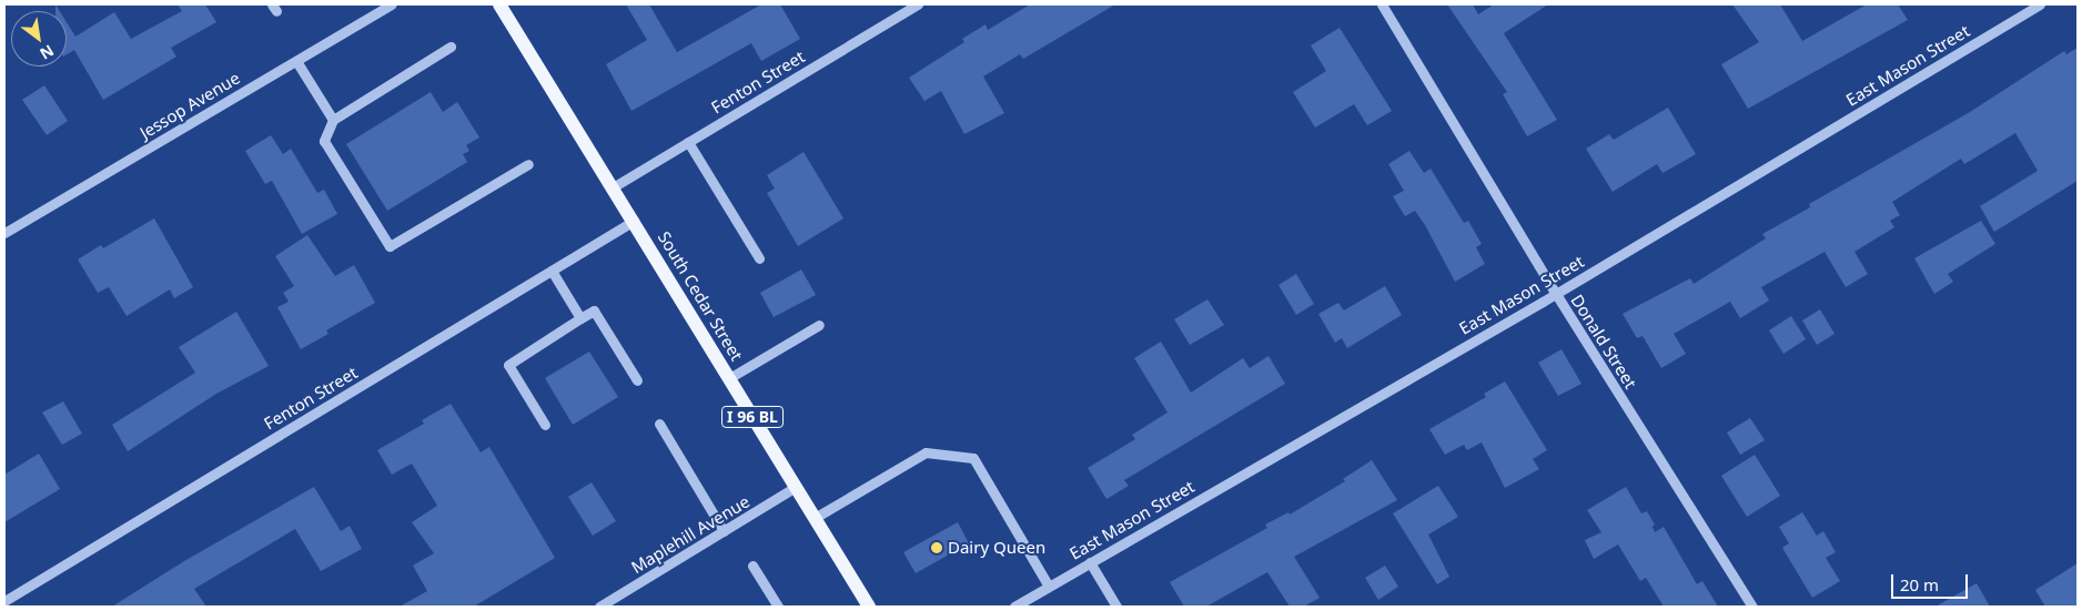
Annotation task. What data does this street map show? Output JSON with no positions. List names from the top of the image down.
{
  "streets": {
    "main road": ["South Cedar Street", "I 96 BL"],
    "street": [
      "East Mason Street",
      "Fenton Street",
      "Jessop Avenue",
      "Donald Street",
      "Maplehill Avenue"
    ]
  },
  "crossings": [
    ["East Mason Street", "Donald Street"],
    ["Fenton Street", "South Cedar Street"],
    ["South Cedar Street", "Maplehill Avenue"]
  ],
  "places": ["Dairy Queen"],
  "scale_bar": "20 m",
  "north": "bottom right"
}
